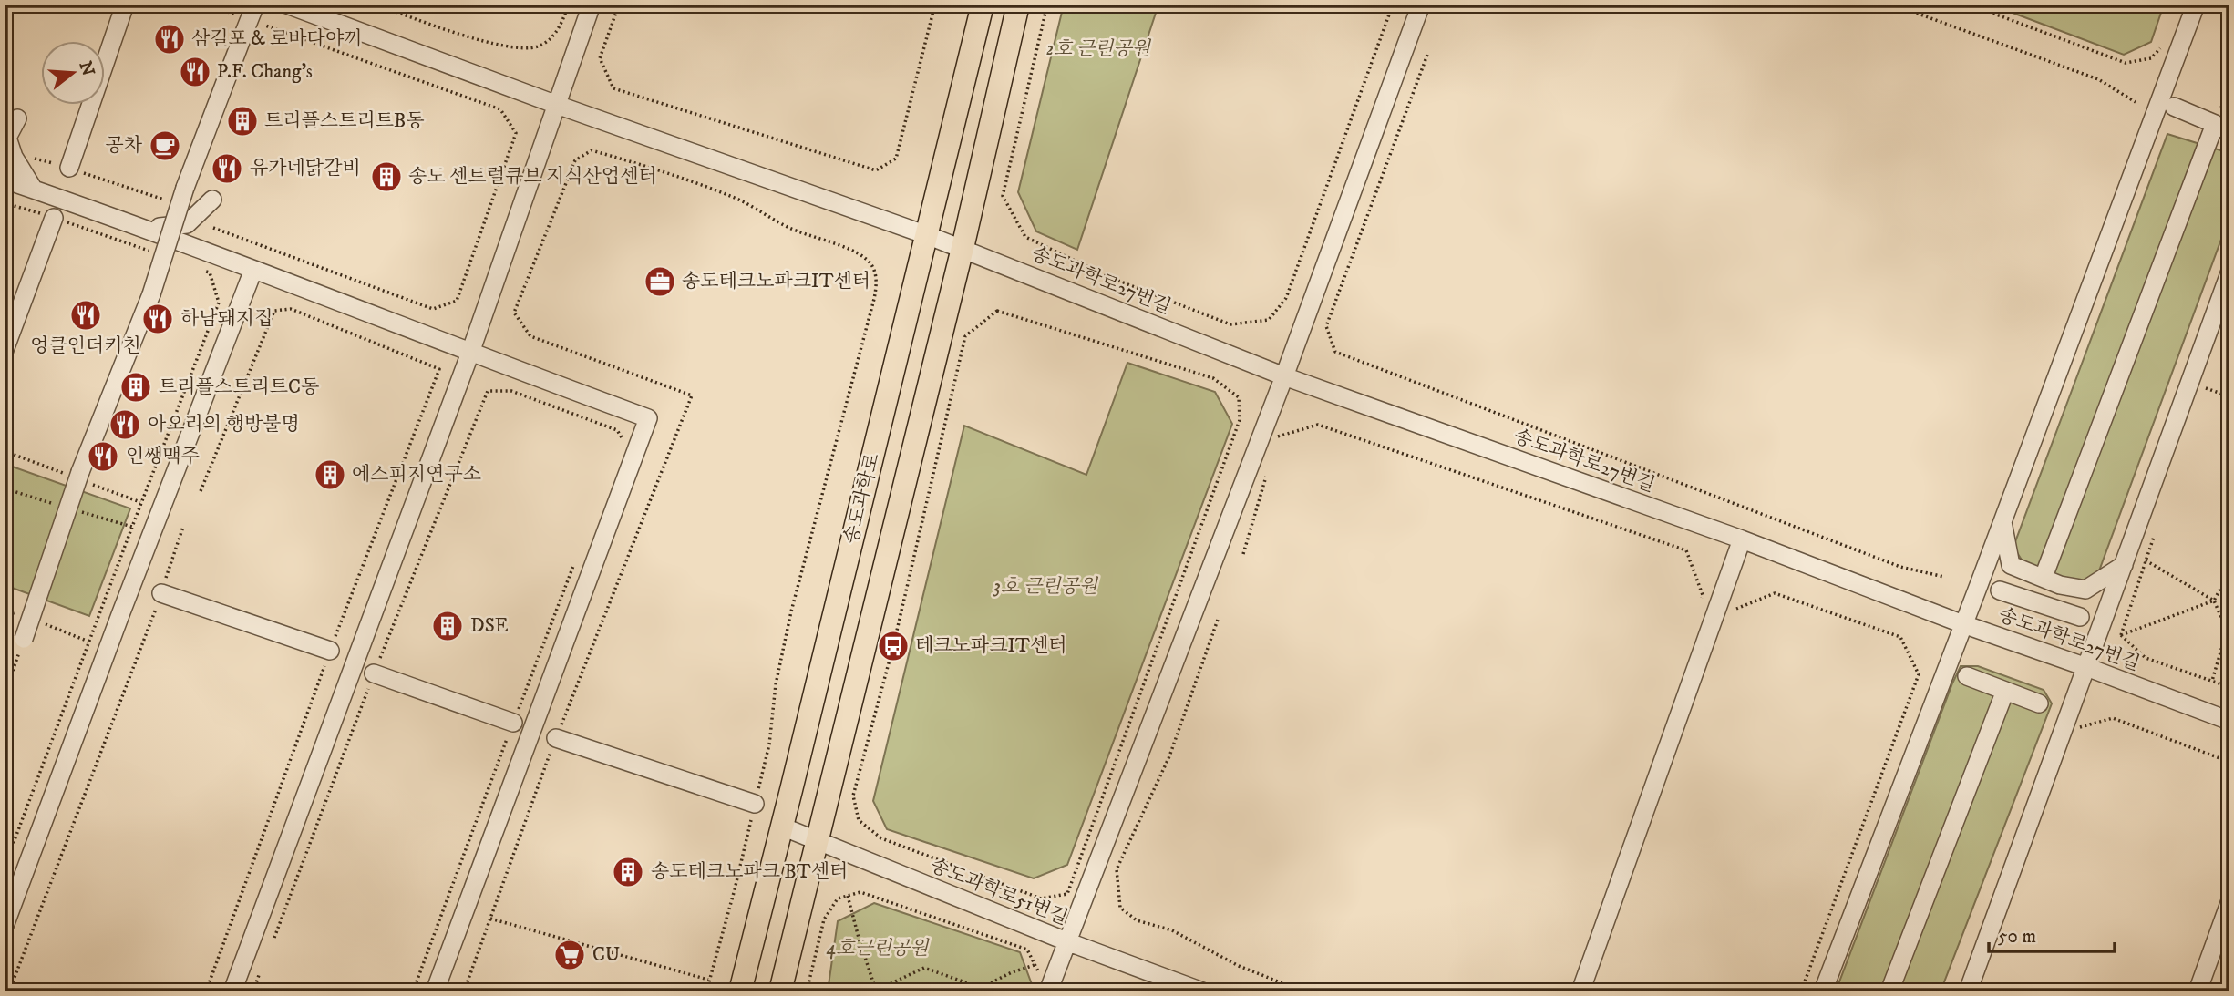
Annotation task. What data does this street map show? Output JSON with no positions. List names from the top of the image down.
{
  "streets": {
    "main road": ["송도과학로"],
    "street": ["송도과학로27번길", "송도과학로51번길"]
  },
  "crossings": [
    ["송도과학로27번길", "송도과학로"],
    ["송도과학로", "송도과학로51번길"]
  ],
  "parks": ["2호 근린공원", "3호 근린공원", "4호근린공원"],
  "places": {
    "restaurant": [
      "삼길포 & 로바다야끼",
      "P.F. Chang's",
      "유가네닭갈비",
      "엉클인더키친",
      "하남돼지집",
      "아오리의 행방불명",
      "인쌩맥주"
    ],
    "building": [
      "트리플스트리트B동",
      "송도 센트럴큐브 지식산업센터",
      "트리플스트리트C동",
      "에스피지연구소",
      "DSE",
      "송도테크노파크 BT센터"
    ],
    "cafe": ["공차"],
    "office": ["송도테크노파크IT센터"],
    "bus stop": ["테크노파크IT센터"],
    "supermarket": ["CU"]
  },
  "scale_bar": "50 m",
  "north": "right"
}
